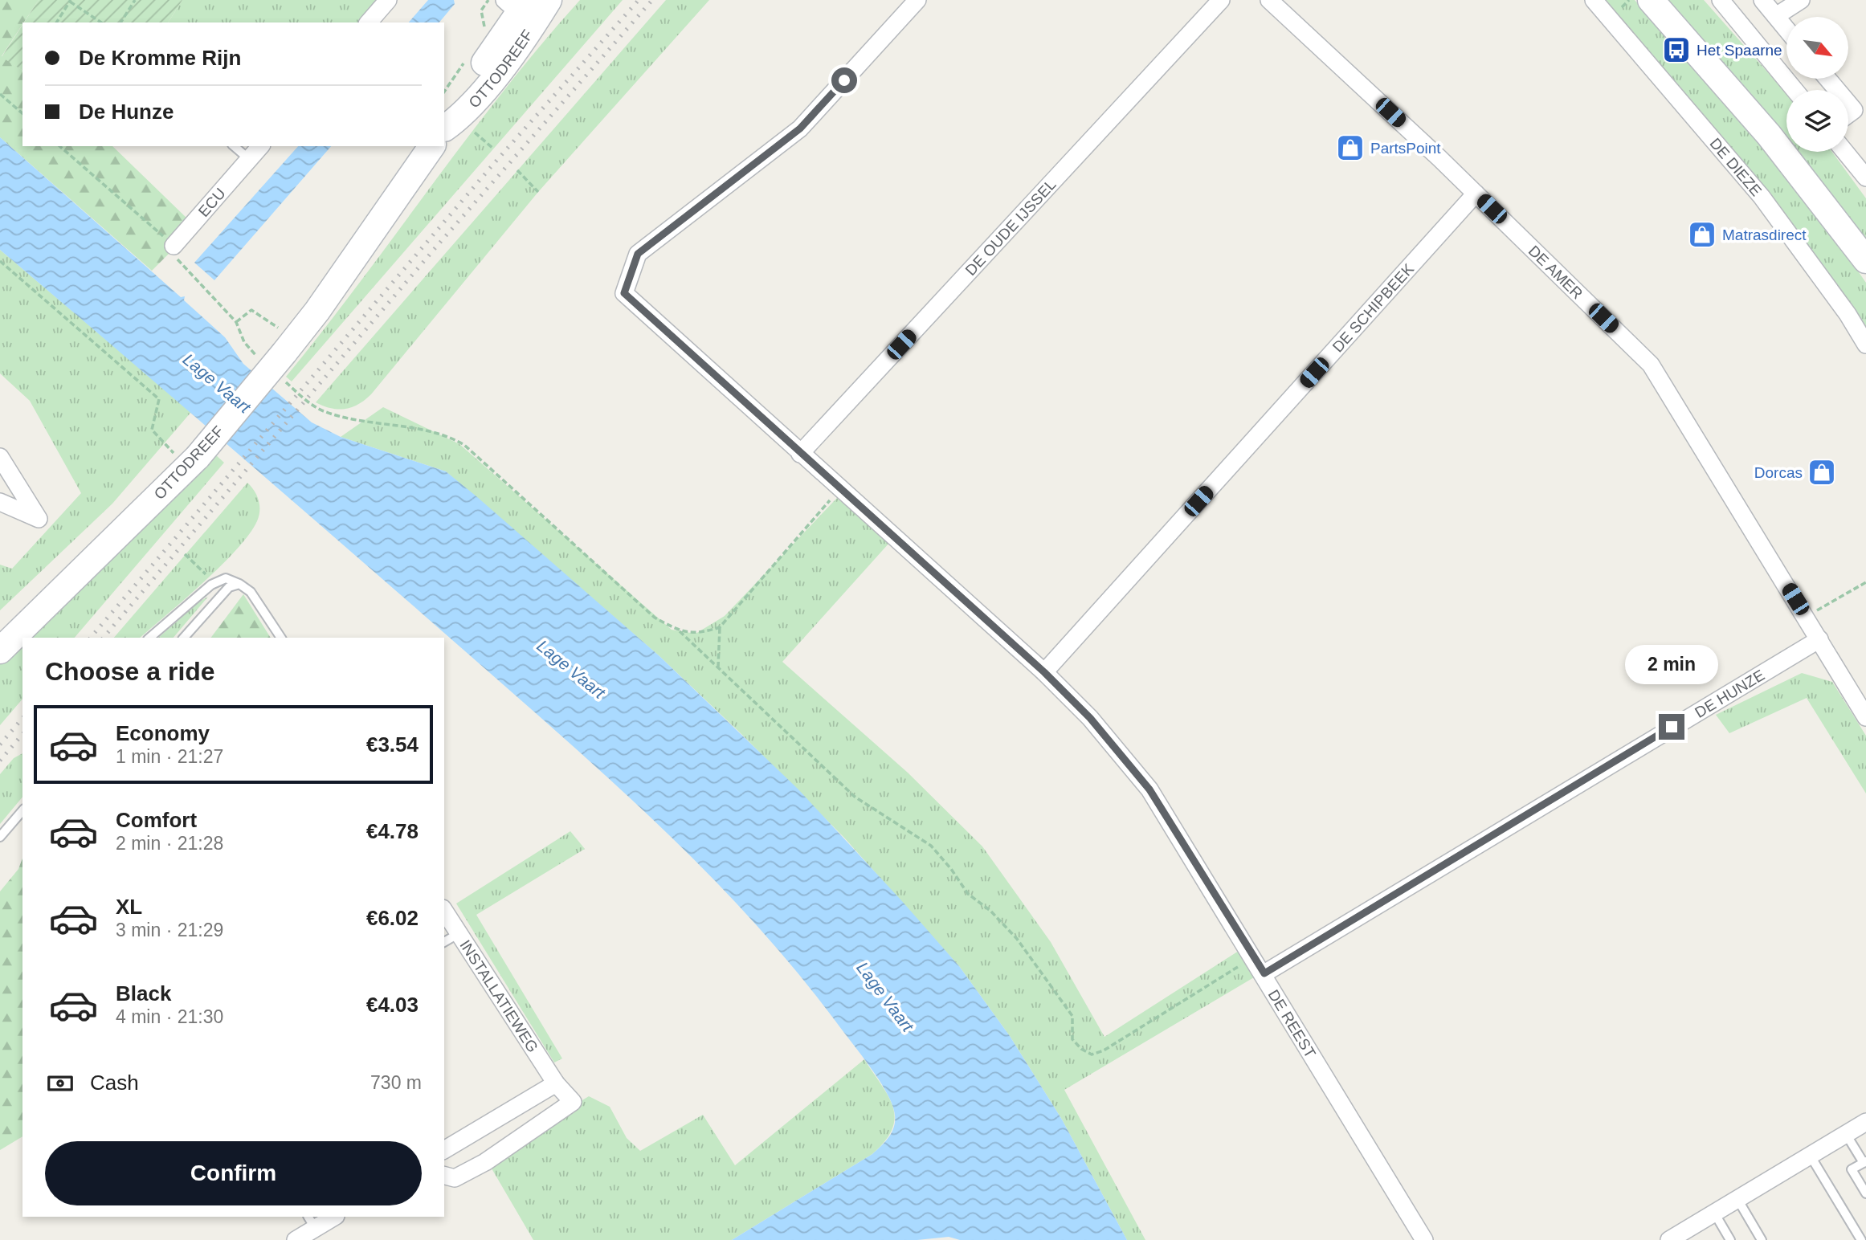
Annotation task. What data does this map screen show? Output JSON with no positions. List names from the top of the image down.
{
  "streets": {
    "street": [
      "OTTODREEF",
      "DE DIEZE",
      "ECU",
      "DE OUDE IJSSEL",
      "DE AMER",
      "DE SCHIPBEEK",
      "DE HUNZE",
      "INSTALLATIEWEG",
      "DE REEST"
    ]
  },
  "crossings": [
    ["DE OUDE IJSSEL", "DE REEST"],
    ["DE AMER", "DE SCHIPBEEK"],
    ["DE AMER", "DE HUNZE"],
    ["DE SCHIPBEEK", "DE REEST"],
    ["DE HUNZE", "DE REEST"]
  ],
  "water": ["Lage Vaart"],
  "places": {
    "bus stop": ["Het Spaarne"],
    "shop": ["PartsPoint", "Matrasdirect", "Dorcas"]
  },
  "north": "bottom right",
  "page": {
    "banner": ["De Kromme Rijn", "De Hunze"],
    "heading": "Choose a ride",
    "bubble": "2 min",
    "list": [
      {
        "name": "Economy",
        "note": "1 min · 21:27",
        "value": "€3.54"
      },
      {
        "name": "Comfort",
        "note": "2 min · 21:28",
        "value": "€4.78"
      },
      {
        "name": "XL",
        "note": "3 min · 21:29",
        "value": "€6.02"
      },
      {
        "name": "Black",
        "note": "4 min · 21:30",
        "value": "€4.03"
      }
    ],
    "pay": ["Cash", "730 m"],
    "buttons": "Confirm"
  }
}
